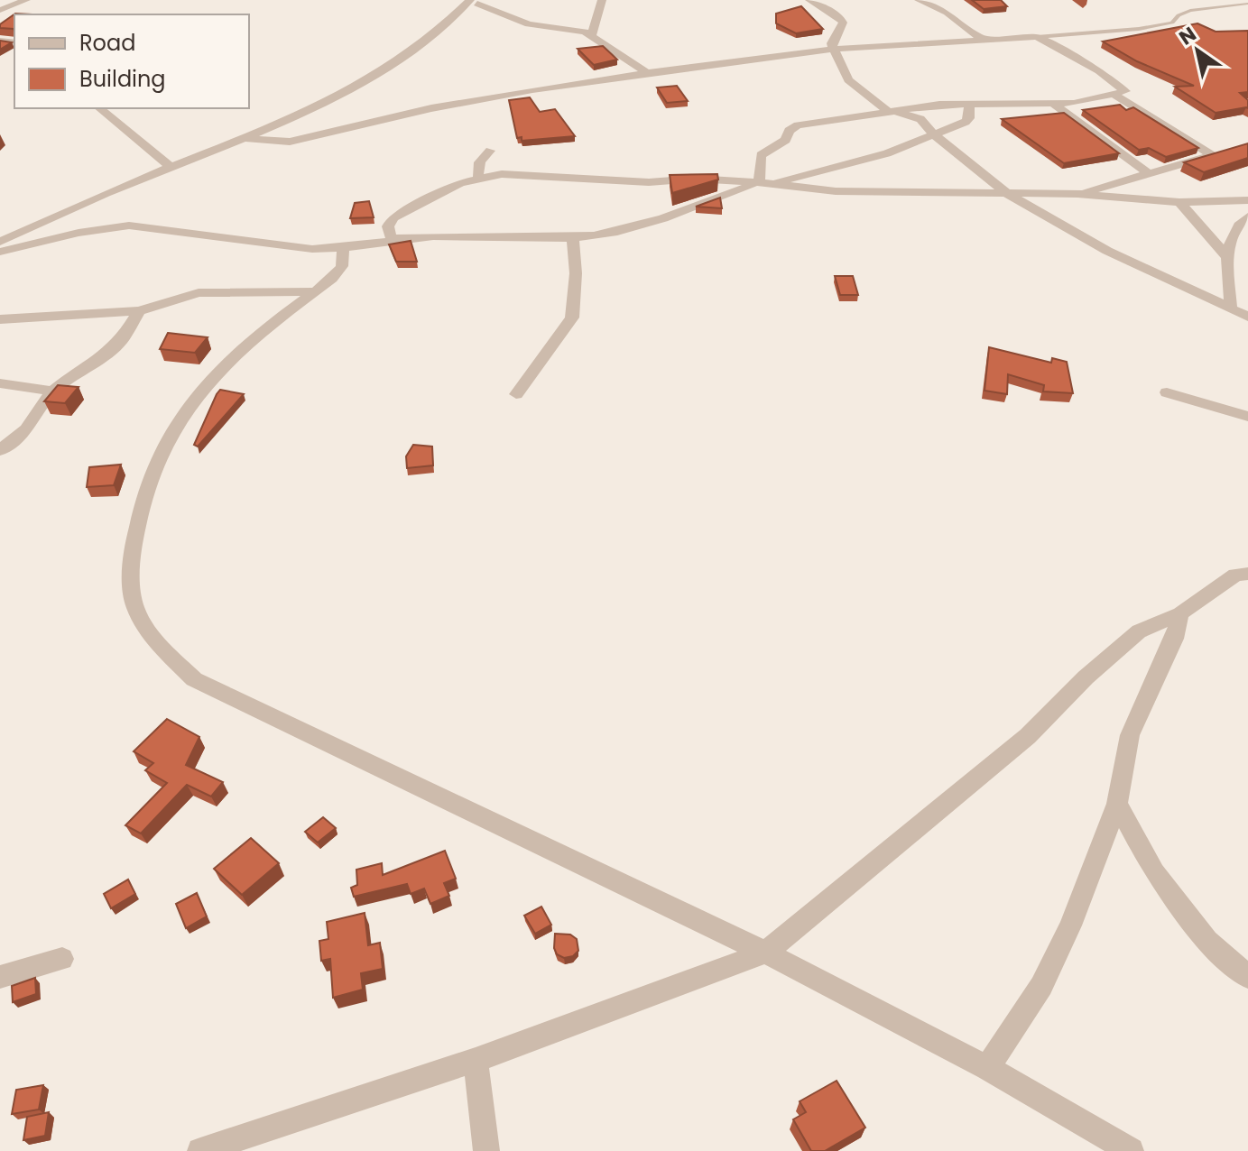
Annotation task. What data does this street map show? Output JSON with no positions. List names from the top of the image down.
{
  "legend": ["Road", "Building"],
  "north": "top left"
}
